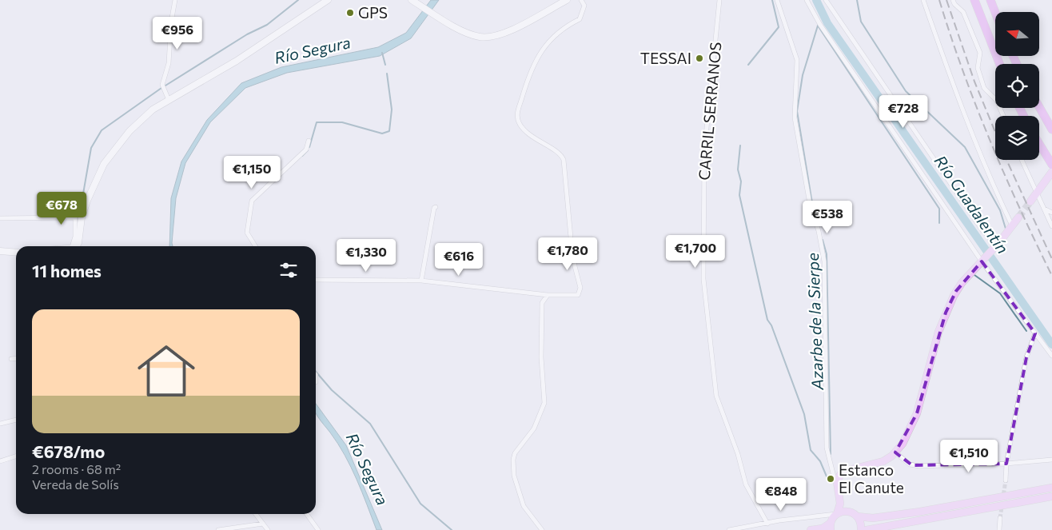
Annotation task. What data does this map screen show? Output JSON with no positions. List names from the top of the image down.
{
  "streets": {
    "street": ["CARRIL SERRANOS"]
  },
  "water": ["Río Segura", "Río Guadalentín", "Azarbe de la Sierpe"],
  "places": ["GPS", "TESSAI", "Estanco El Canute"],
  "north": "left",
  "page": {
    "price": [
      "€956",
      "€728",
      "€1,150",
      "€678",
      "€538",
      "€1,700",
      "€1,780",
      "€1,330",
      "€616",
      "€1,510",
      "€848"
    ],
    "heading": "11 homes",
    "list": [
      {
        "name": "€678/mo",
        "note": "2 rooms · 68 m² · Vereda de Solís"
      }
    ]
  }
}
